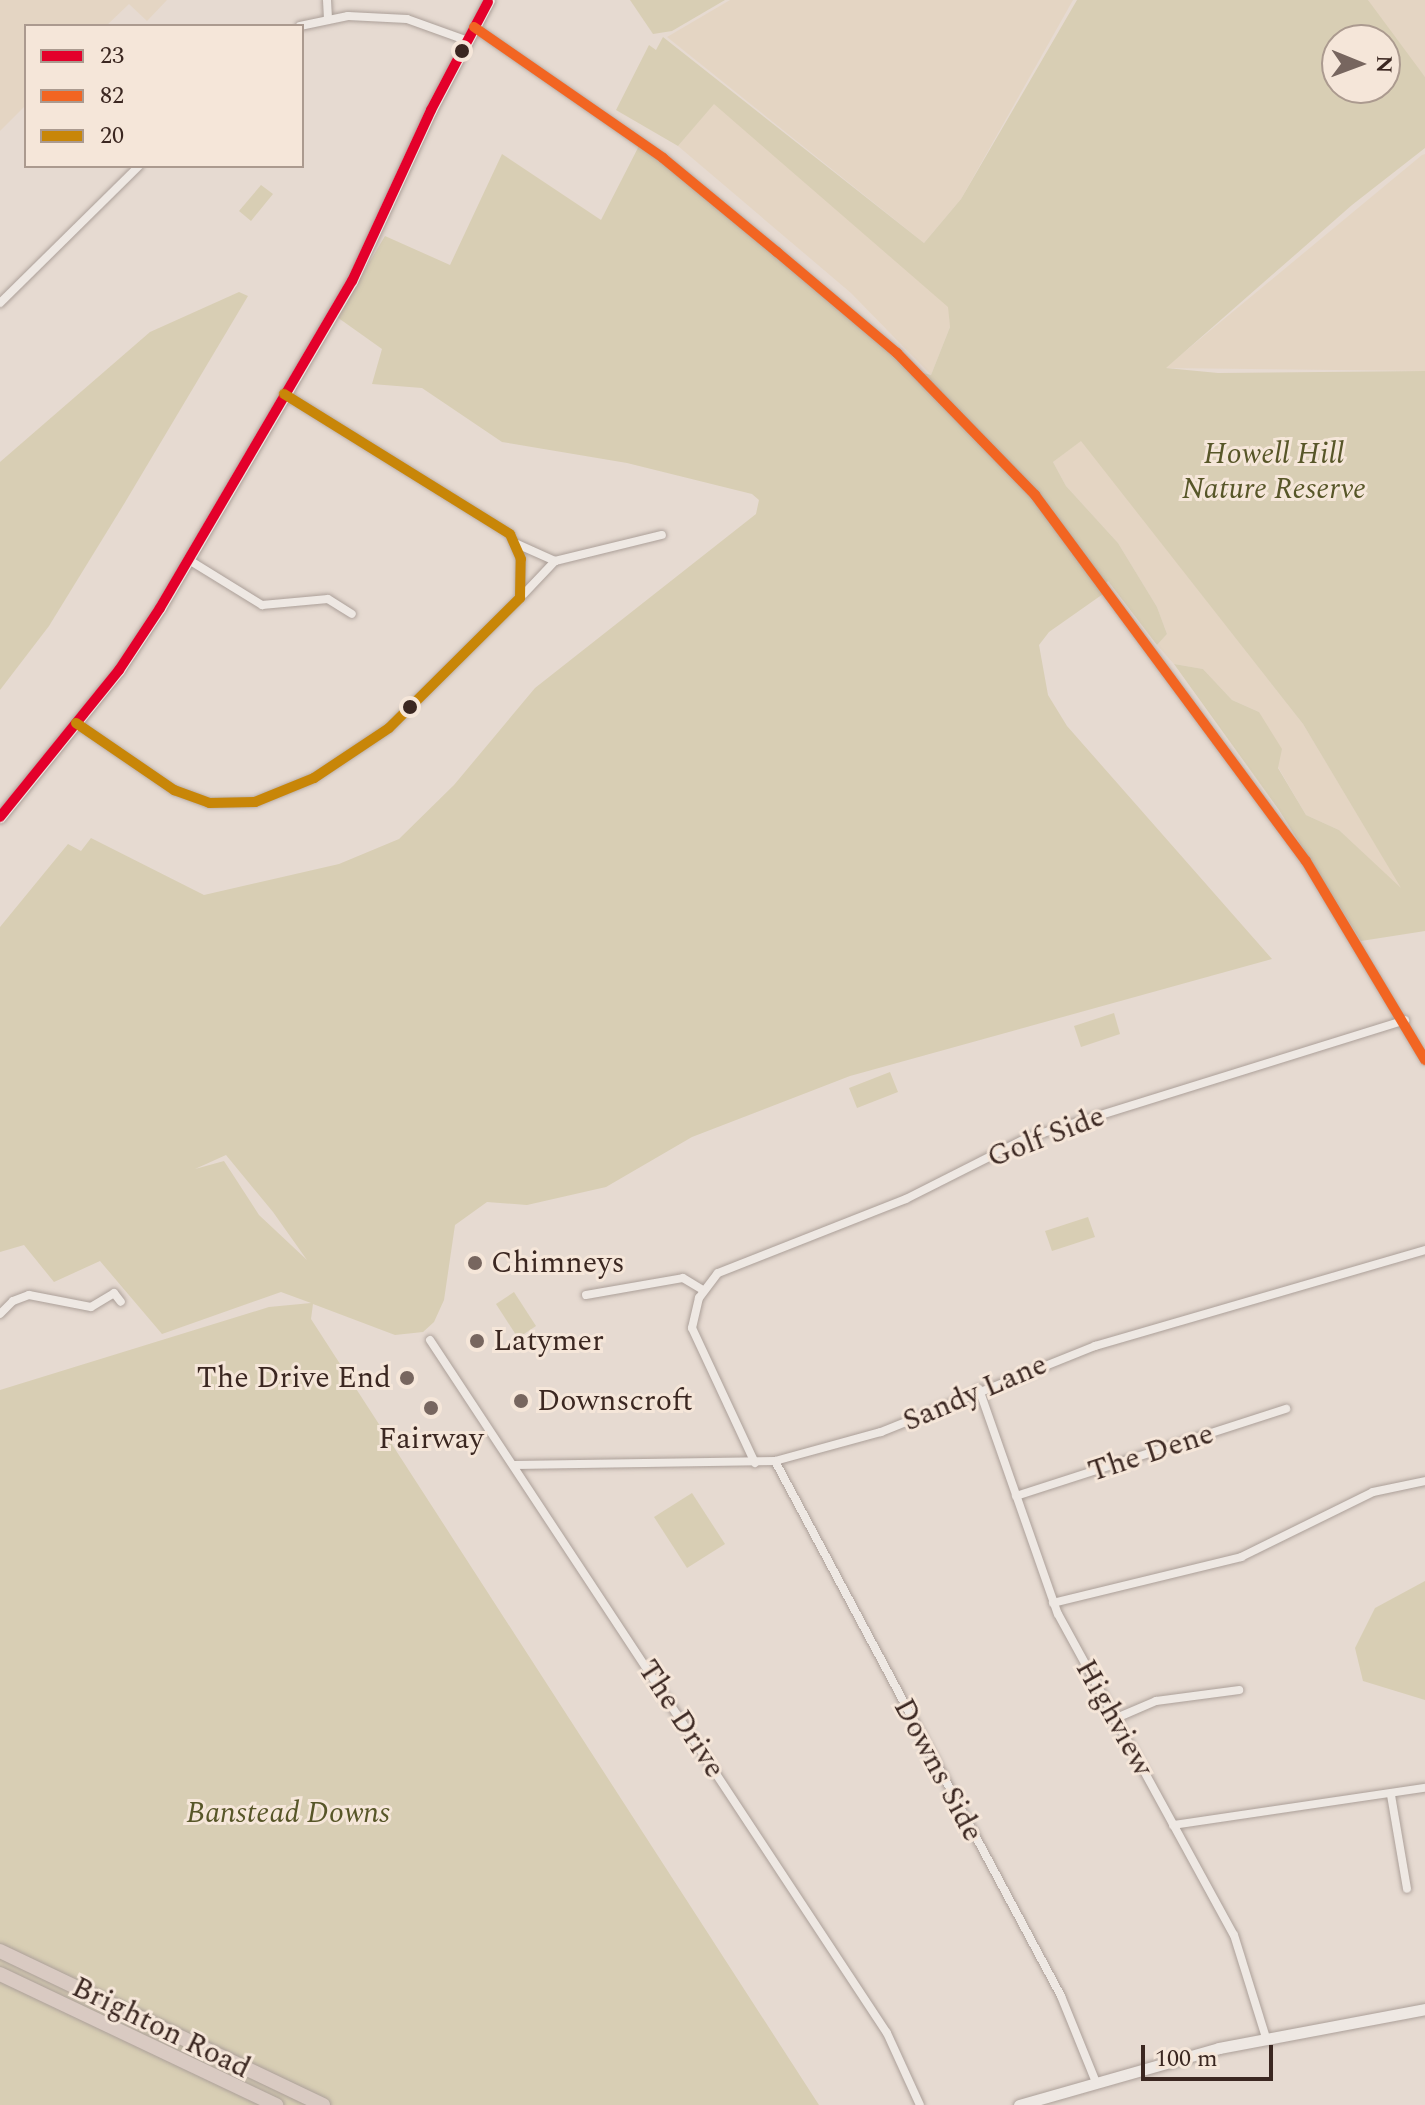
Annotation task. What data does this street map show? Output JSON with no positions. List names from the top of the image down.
{
  "streets": {
    "highway": ["Brighton Road"],
    "street": [
      "Golf Side",
      "Sandy Lane",
      "The Dene",
      "Highview",
      "The Drive",
      "Downs Side"
    ]
  },
  "crossings": [
    ["Sandy Lane", "Highview"],
    ["Sandy Lane", "The Drive"],
    ["Sandy Lane", "Downs Side"],
    ["The Dene", "Highview"]
  ],
  "parks": ["Howell Hill Nature Reserve", "Banstead Downs"],
  "places": [
    "Chimneys",
    "Latymer",
    "The Drive End",
    "Downscroft",
    "Fairway"
  ],
  "lines": ["transit line 23", "transit line 82", "transit line 20"],
  "legend": ["23", "82", "20"],
  "scale_bar": "100 m",
  "north": "right"
}
